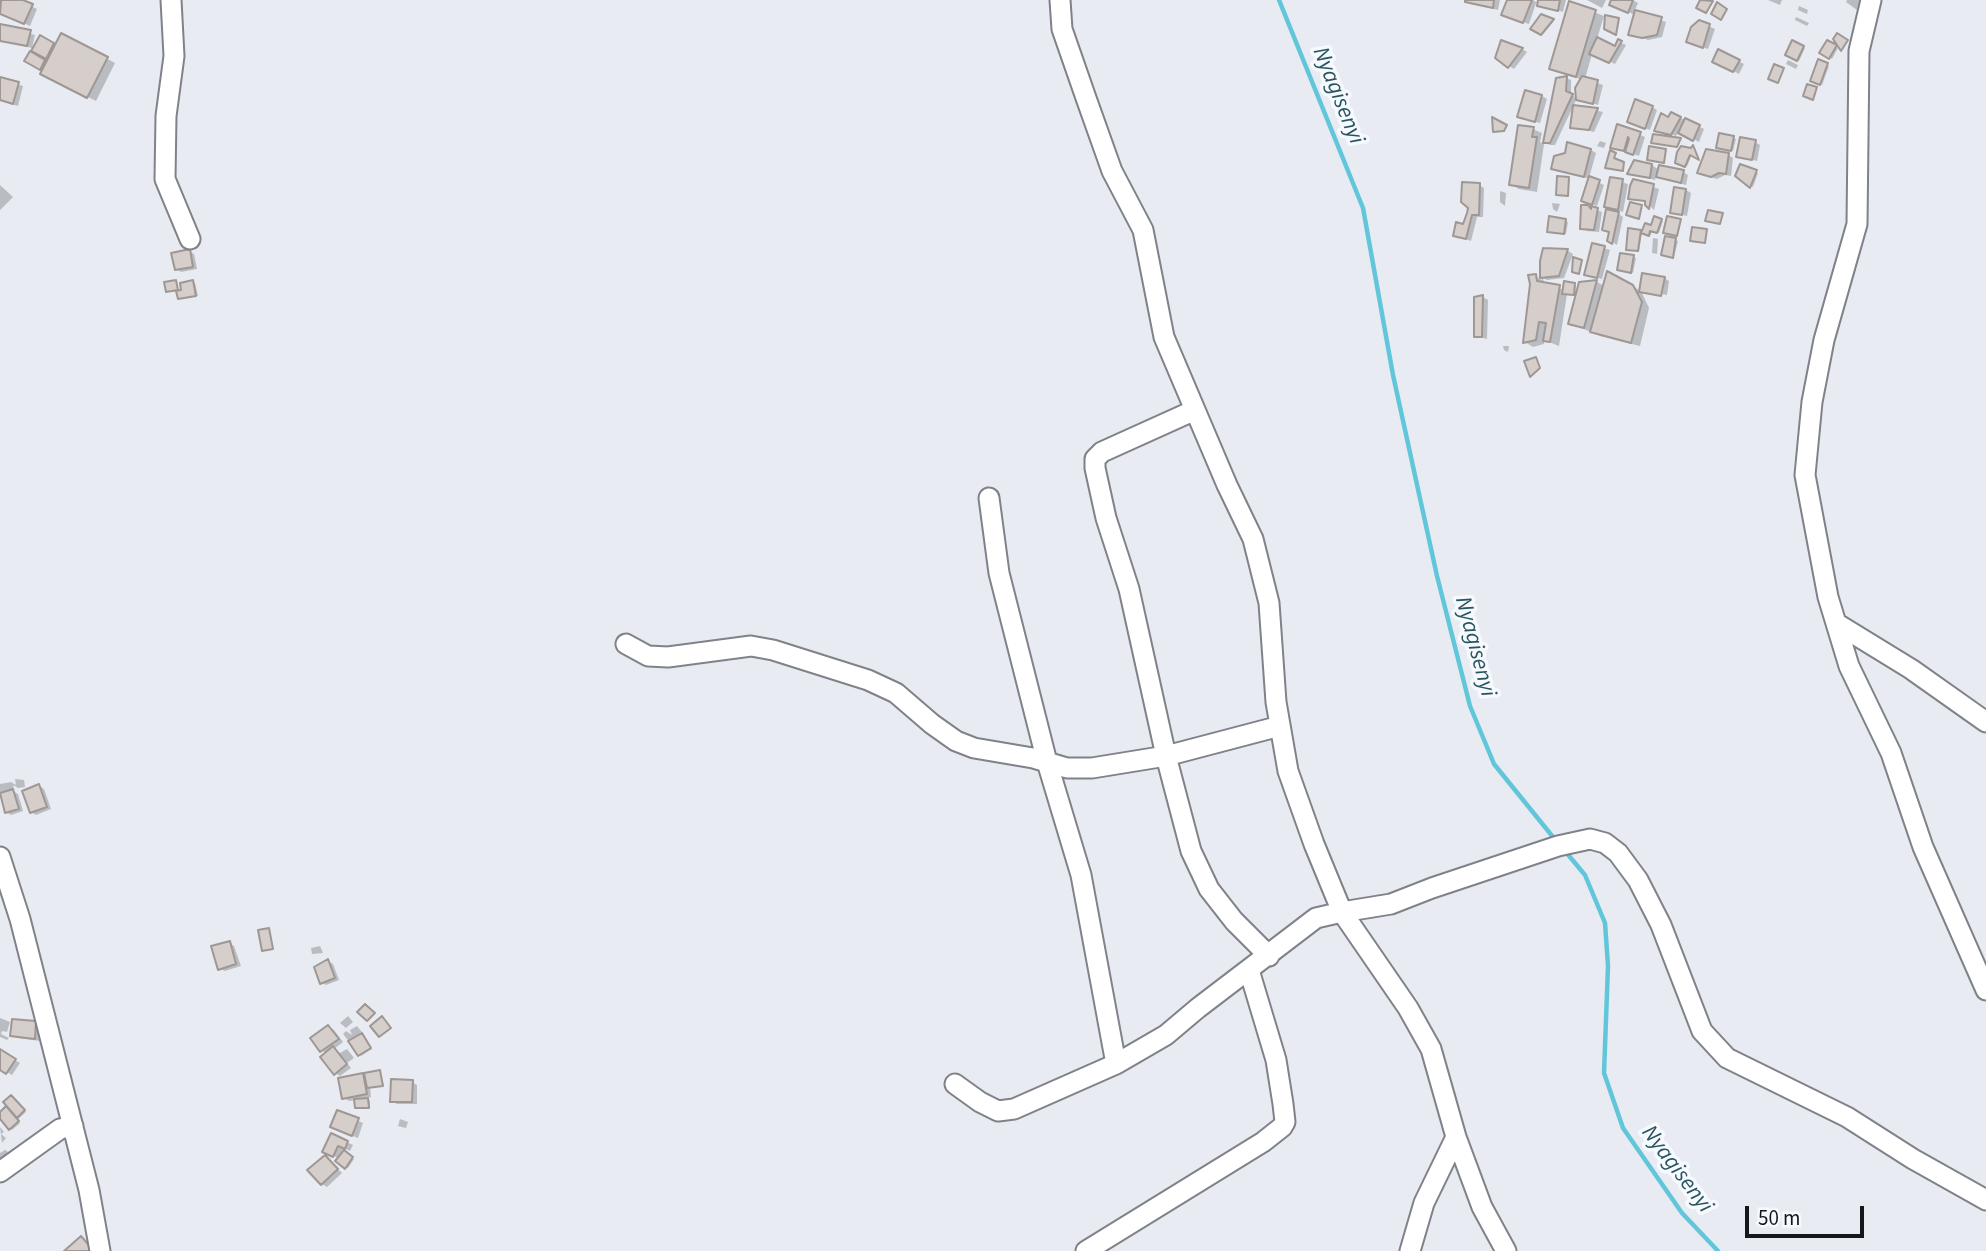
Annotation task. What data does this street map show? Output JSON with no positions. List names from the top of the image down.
{
  "water": ["Nyagisenyi"],
  "scale_bar": "50 m"
}
